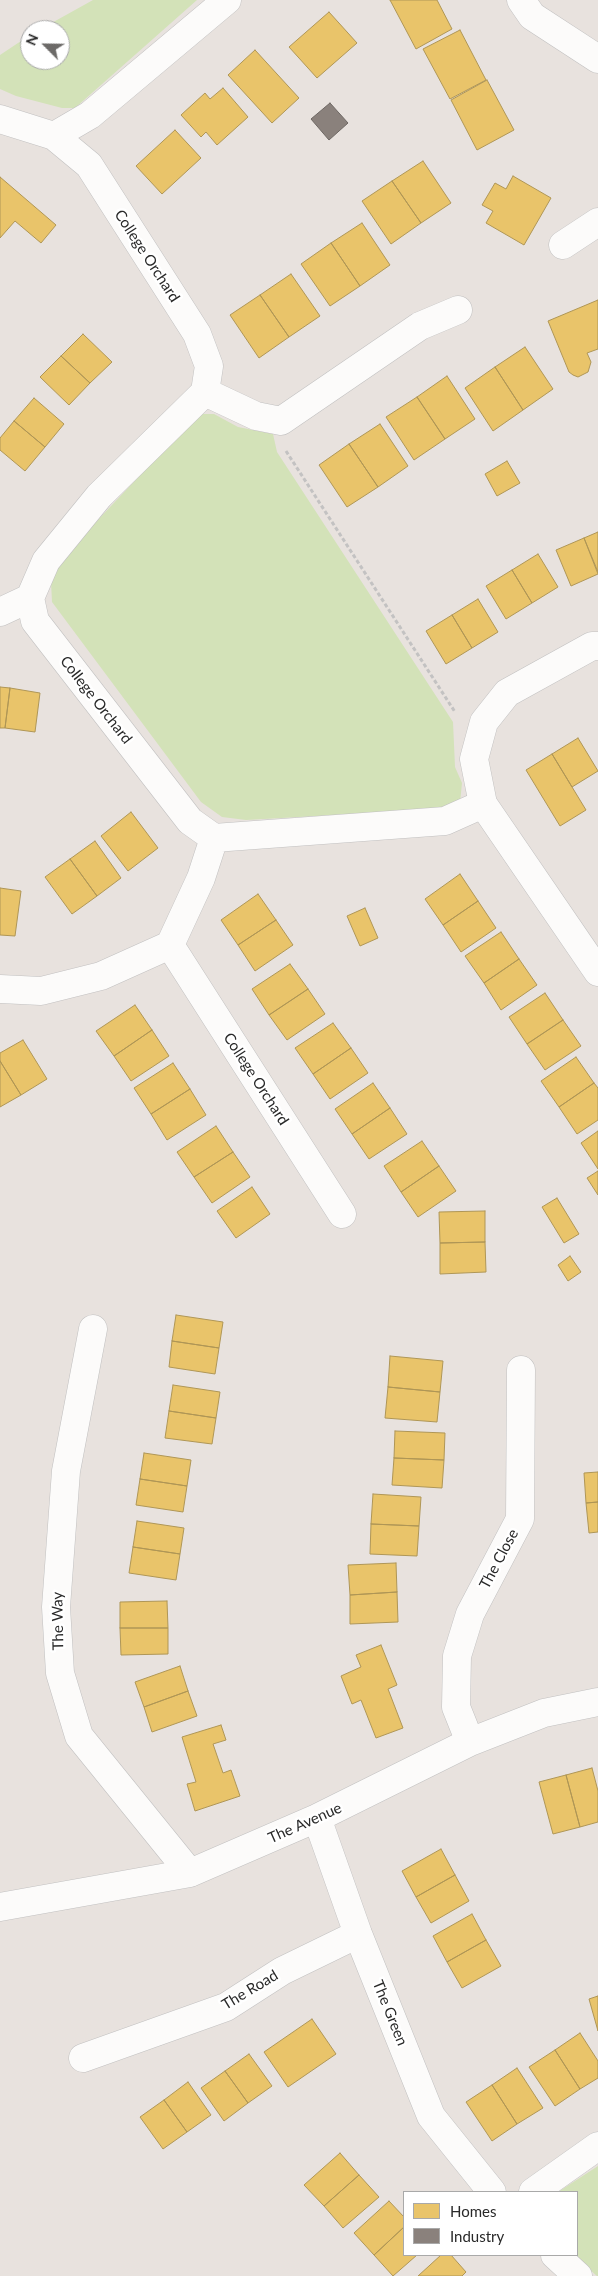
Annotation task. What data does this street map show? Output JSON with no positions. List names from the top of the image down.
{
  "streets": {
    "street": [
      "College Orchard",
      "The Close",
      "The Way",
      "The Avenue",
      "The Road",
      "The Green"
    ]
  },
  "crossings": [
    ["The Close", "The Avenue"],
    ["The Way", "The Avenue"],
    ["The Avenue", "The Green"],
    ["The Road", "The Green"]
  ],
  "legend": ["Homes", "Industry"],
  "north": "top left"
}
